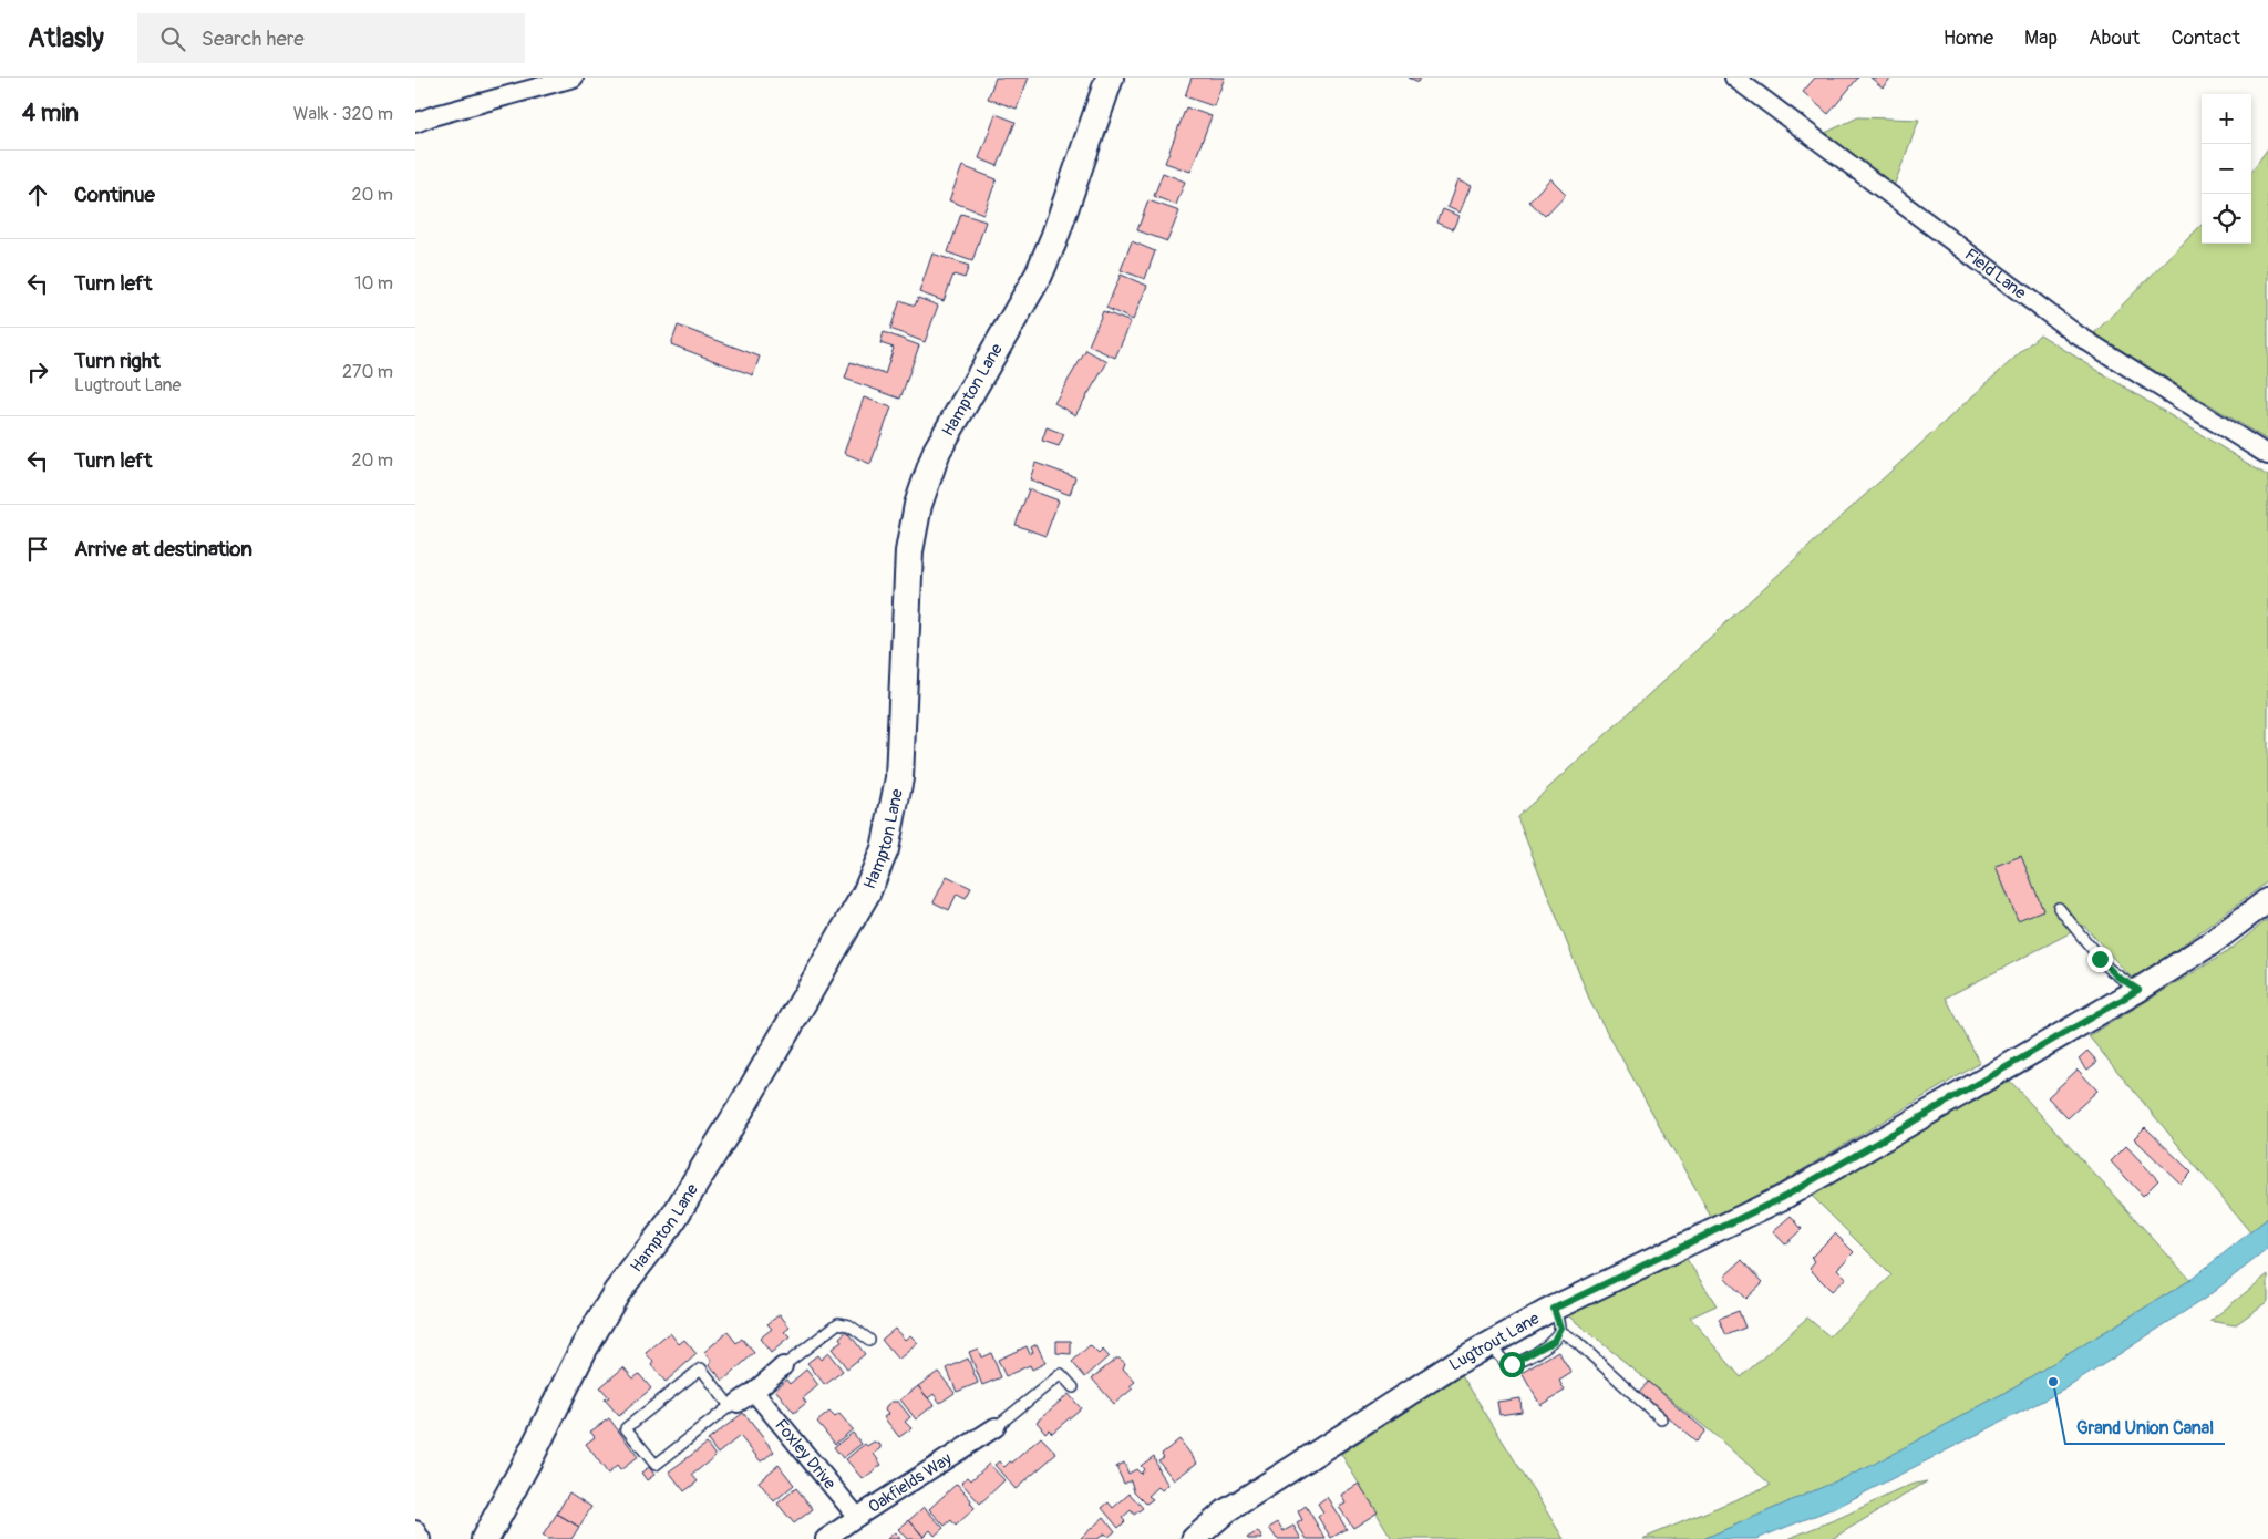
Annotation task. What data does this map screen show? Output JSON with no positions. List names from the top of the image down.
{
  "streets": {
    "main road": ["Hampton Lane"],
    "street": [
      "Field Lane",
      "Lugtrout Lane",
      "Foxley Drive",
      "Oakfields Way"
    ]
  },
  "crossings": [
    ["Foxley Drive", "Oakfields Way"]
  ],
  "places": ["Grand Union Canal"],
  "page": {
    "header": "Atlasly",
    "search": "Search here",
    "nav": [
      "Home",
      "Map",
      "About",
      "Contact"
    ],
    "heading": ["4 min", "Walk · 320 m"],
    "map_buttons": ["+", "−"],
    "list": [
      ["Continue", "20 m"],
      ["Turn left", "10 m"],
      ["Turn right", "Lugtrout Lane", "270 m"],
      ["Turn left", "20 m"],
      "Arrive at destination"
    ]
  }
}
